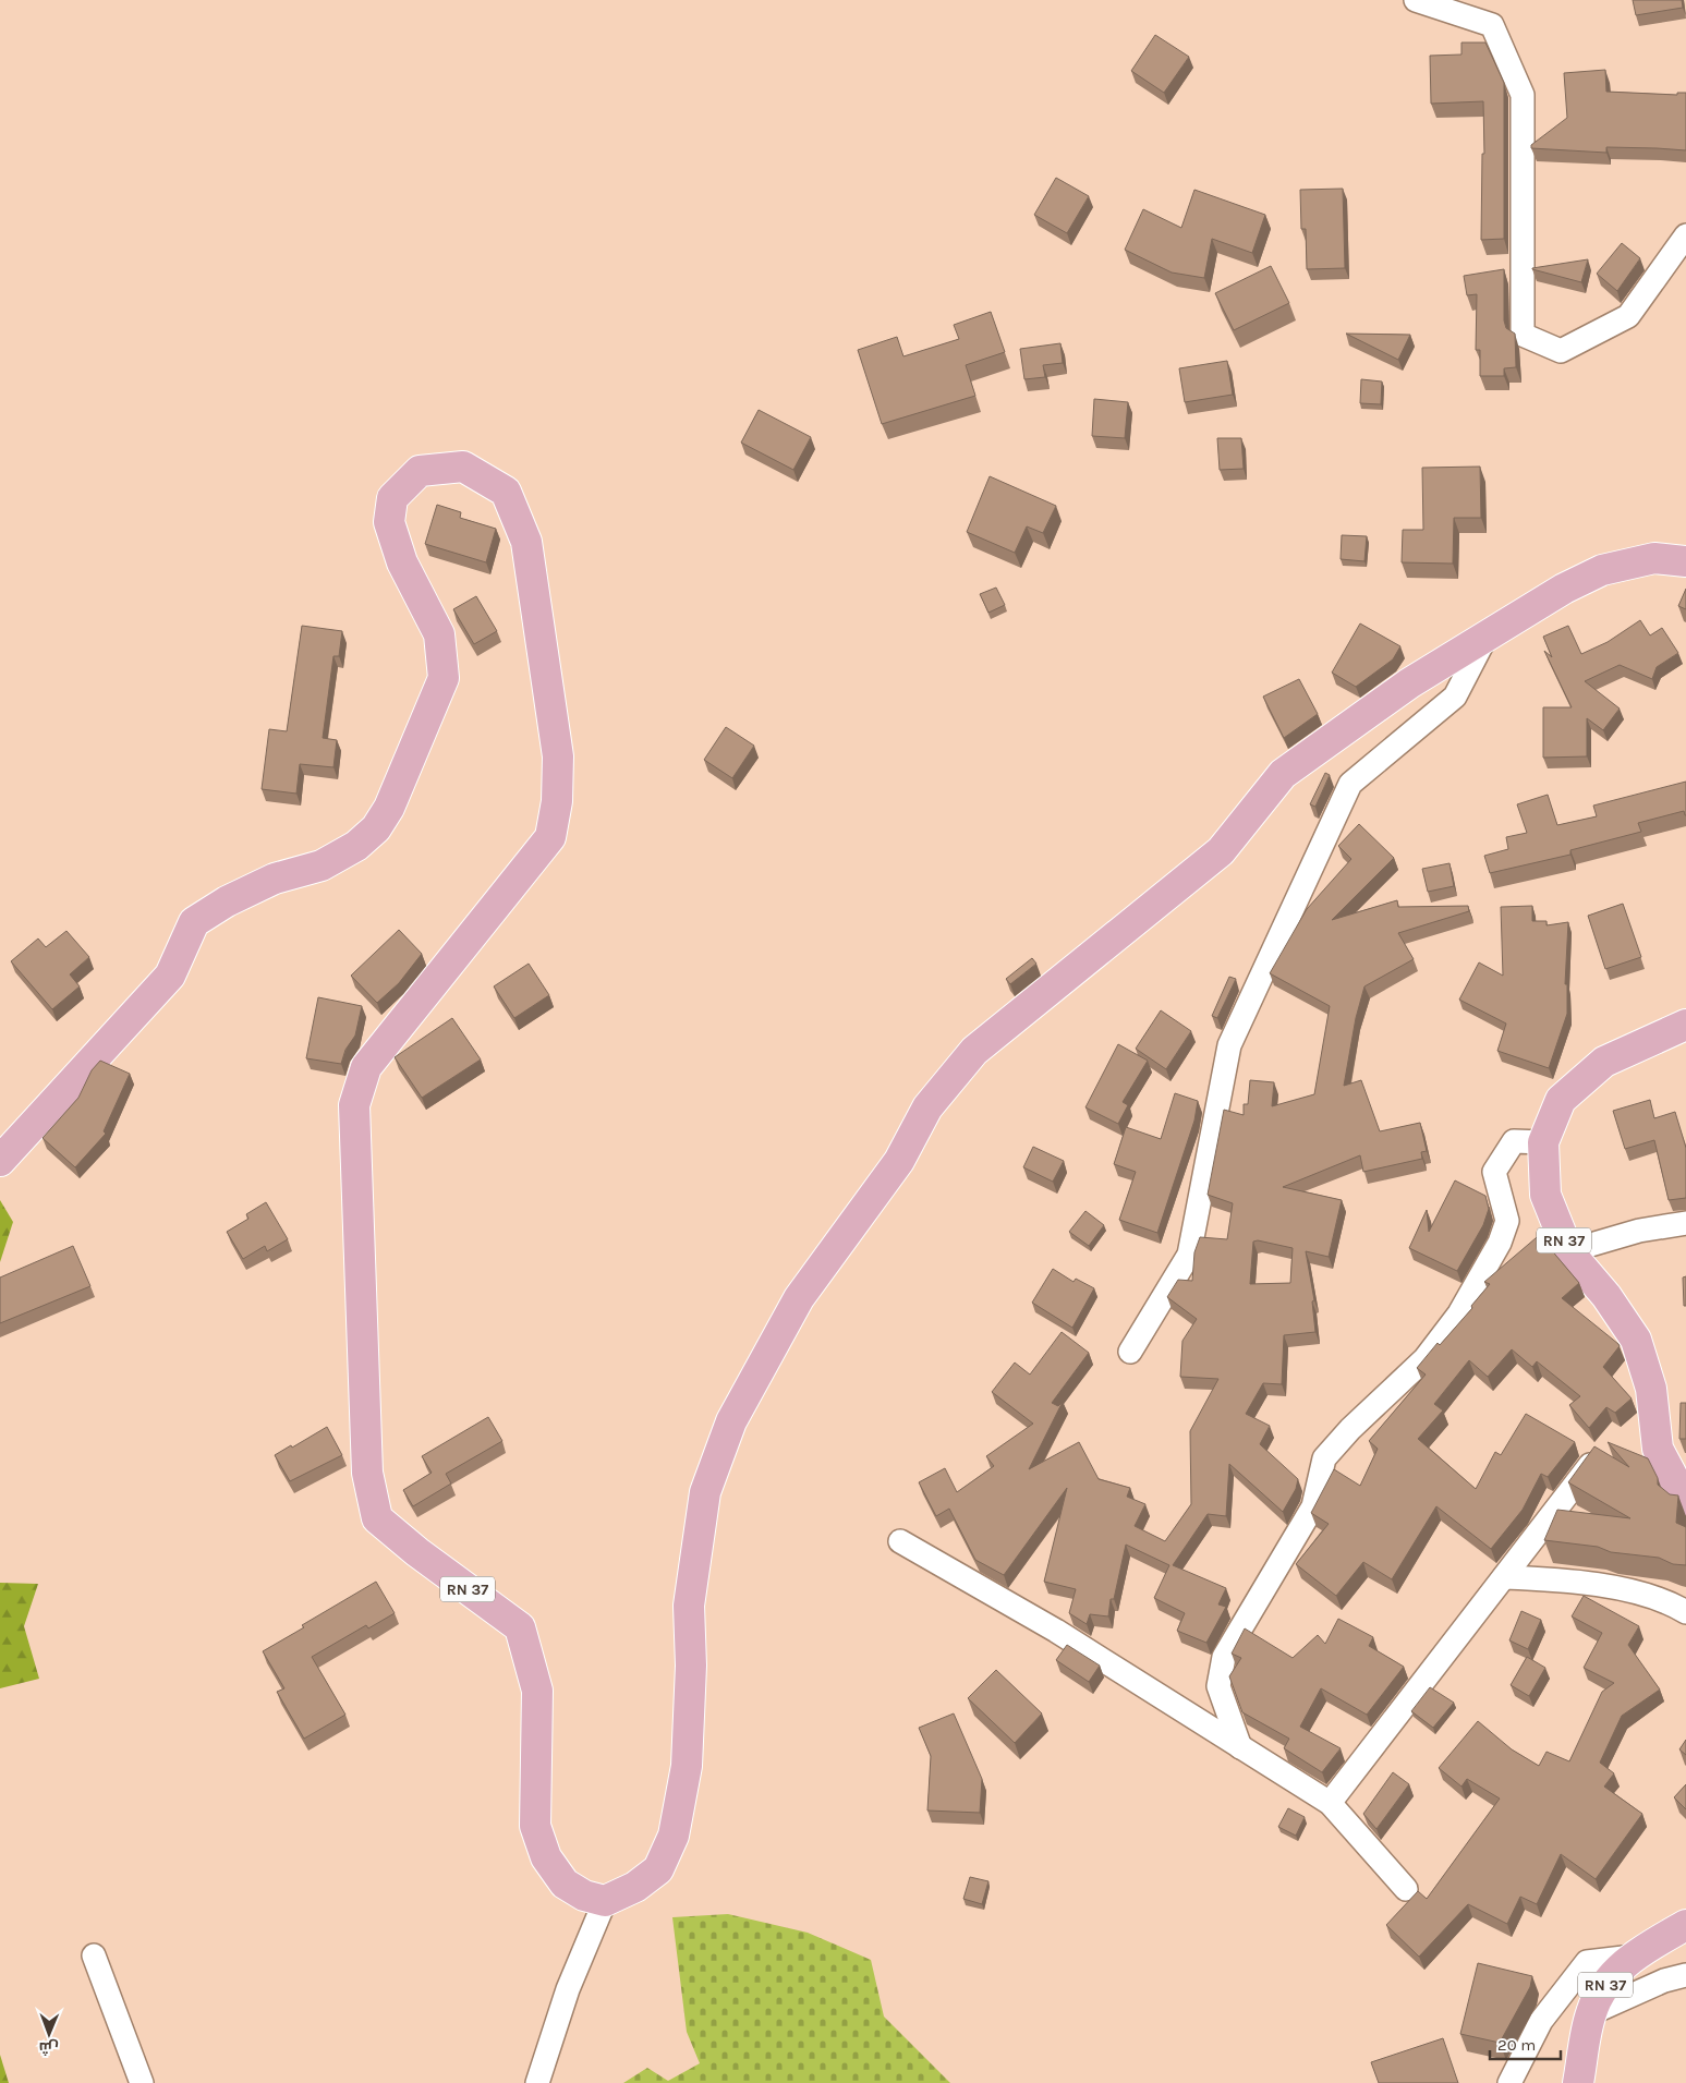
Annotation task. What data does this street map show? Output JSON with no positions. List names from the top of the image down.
{
  "streets": {
    "main road": ["RN 37"]
  },
  "scale_bar": "20 m",
  "north": "bottom"
}
